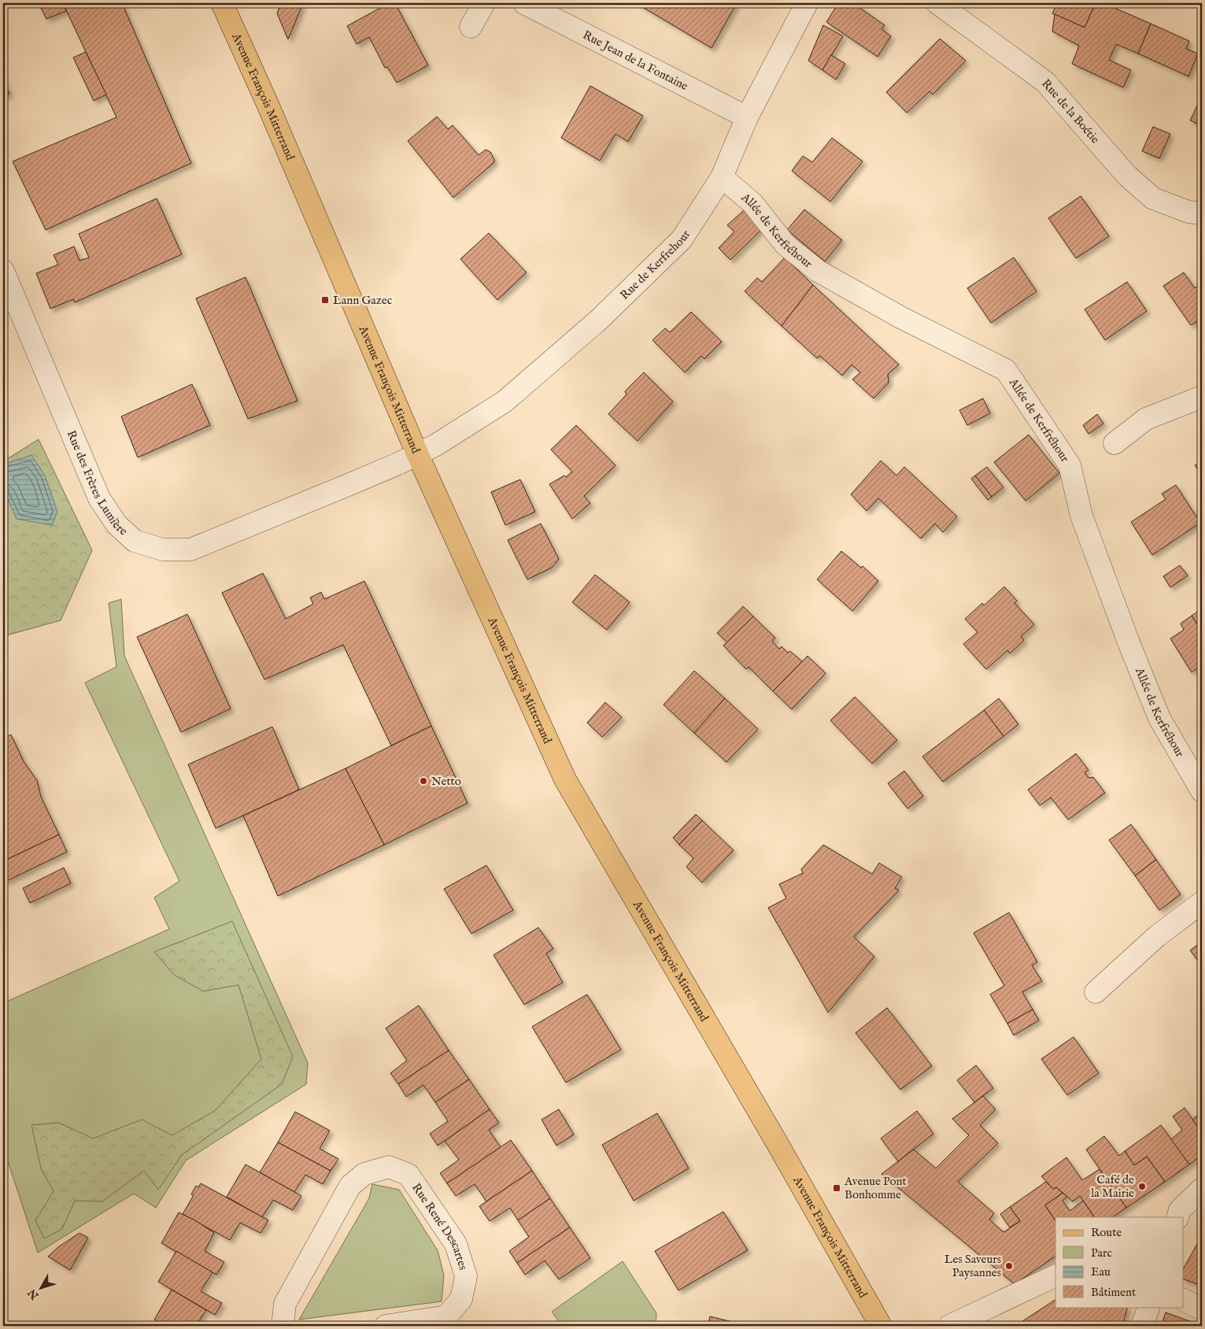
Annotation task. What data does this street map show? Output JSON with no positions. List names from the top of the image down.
{
  "streets": {
    "main road": ["Avenue François Mitterrand"],
    "street": [
      "Rue Jean de la Fontaine",
      "Rue de la Boétie",
      "Allée de Kerfréhour",
      "Rue de Kerfrehour",
      "Rue des Frères Lumière",
      "Rue René Descartes"
    ]
  },
  "crossings": [
    ["Rue Jean de la Fontaine", "Rue de Kerfrehour"],
    ["Avenue François Mitterrand", "Rue de Kerfrehour"],
    ["Avenue François Mitterrand", "Rue des Frères Lumière"],
    ["Allée de Kerfréhour", "Rue de Kerfrehour"],
    ["Rue de Kerfrehour", "Rue des Frères Lumière"]
  ],
  "places": {
    "transit": ["Lann Gazec", "Avenue Pont Bonhomme"],
    "other": ["Netto", "Café de la Mairie", "Les Saveurs Paysannes"]
  },
  "legend": [
    "Route",
    "Parc",
    "Eau",
    "Bâtiment"
  ],
  "north": "bottom left"
}
